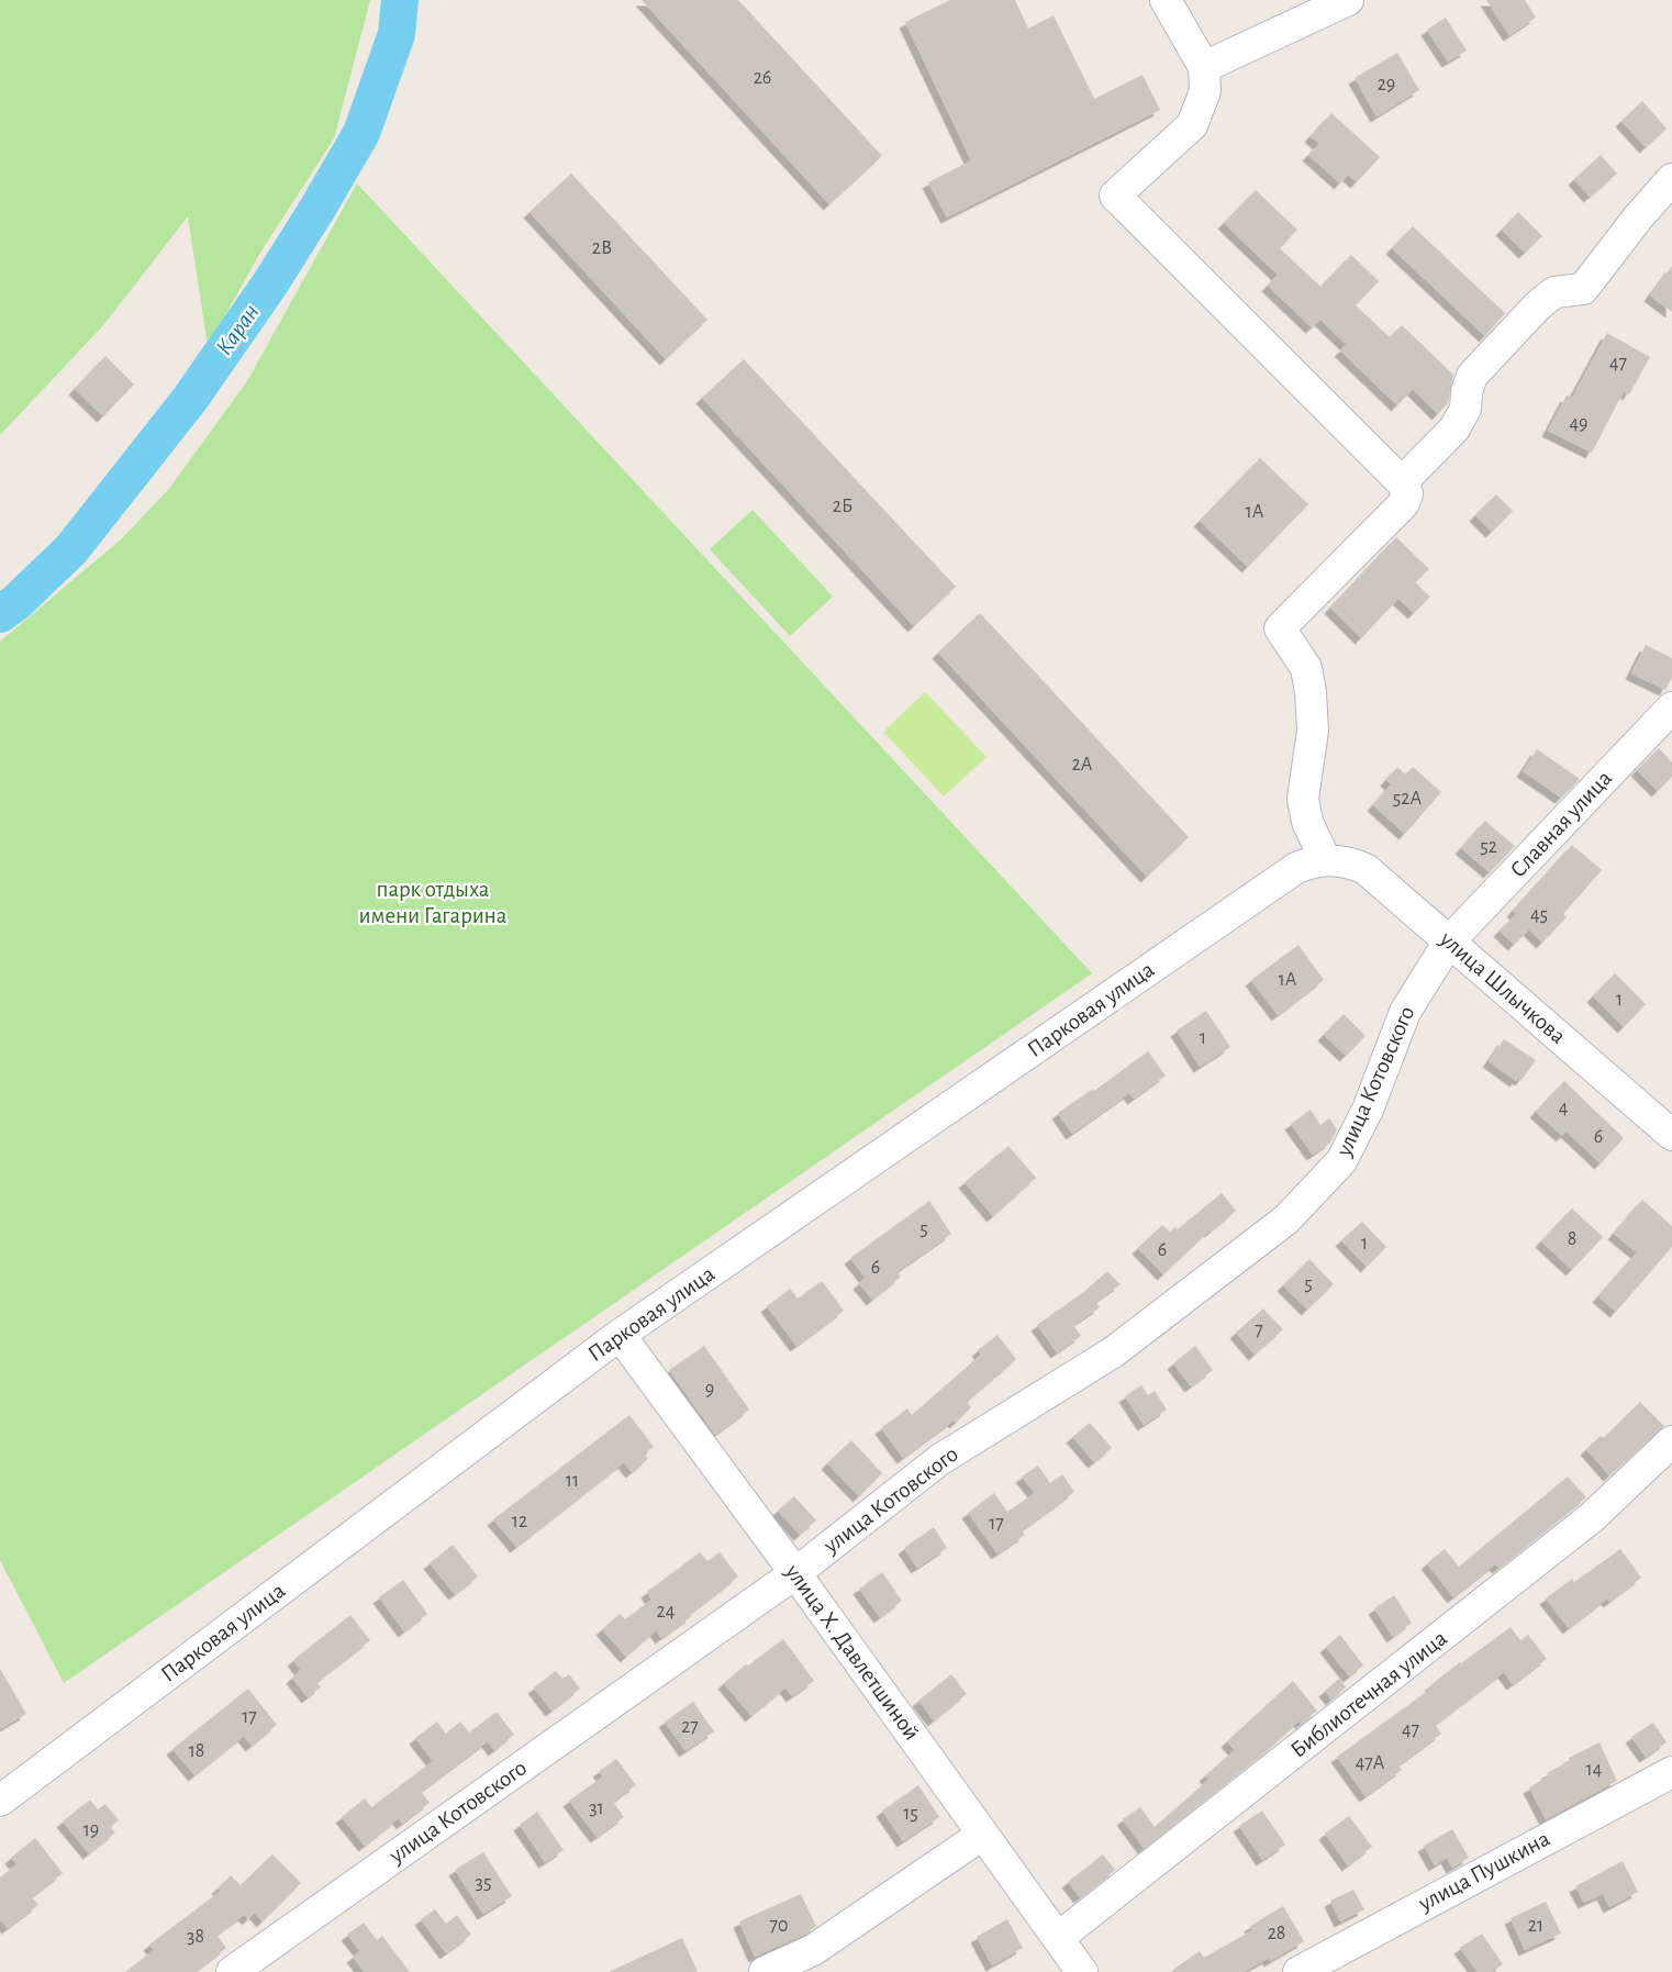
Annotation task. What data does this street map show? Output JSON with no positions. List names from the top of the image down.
{
  "streets": {
    "street": [
      "Славная улица",
      "улица Шлычкова",
      "Парковая улица",
      "улица Котовского",
      "улица Х. Давлетшиной",
      "Библиотечная улица",
      "улица Пушкина"
    ]
  },
  "crossings": [
    ["Славная улица", "улица Шлычкова"],
    ["Славная улица", "улица Котовского"],
    ["улица Шлычкова", "Парковая улица"],
    ["улица Шлычкова", "улица Котовского"],
    ["Парковая улица", "улица Х. Давлетшиной"],
    ["улица Котовского", "улица Х. Давлетшиной"],
    ["улица Х. Давлетшиной", "Библиотечная улица"]
  ],
  "water": ["Каран"],
  "parks": ["парк отдыха имени Гагарина"],
  "house_numbers": [
    "26",
    "29",
    "2В",
    "47",
    "49",
    "2Б",
    "1А",
    "2А",
    "52А",
    "52",
    "45",
    "1А",
    "1",
    "1",
    "4",
    "6",
    "5",
    "8",
    "1",
    "6",
    "6",
    "5",
    "7",
    "9",
    "11",
    "12",
    "17",
    "24",
    "17",
    "27",
    "47",
    "18",
    "47А",
    "14",
    "31",
    "15",
    "19",
    "35",
    "70",
    "21",
    "28",
    "38"
  ]
}
